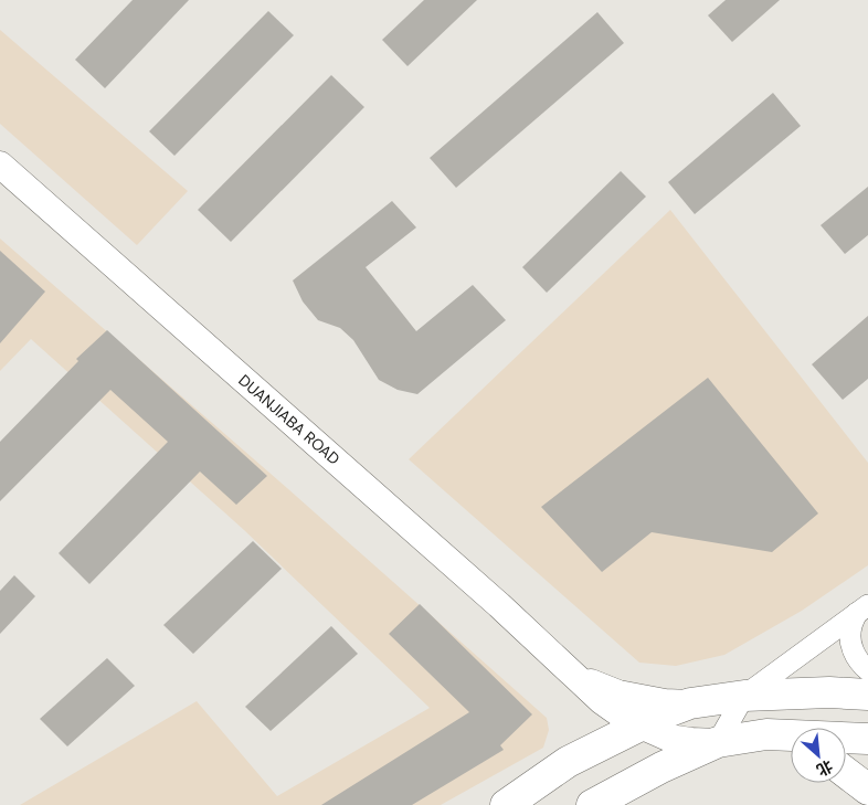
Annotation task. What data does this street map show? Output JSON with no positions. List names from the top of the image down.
{
  "streets": {
    "street": ["DUANJIABA ROAD"]
  },
  "north": "bottom right"
}
